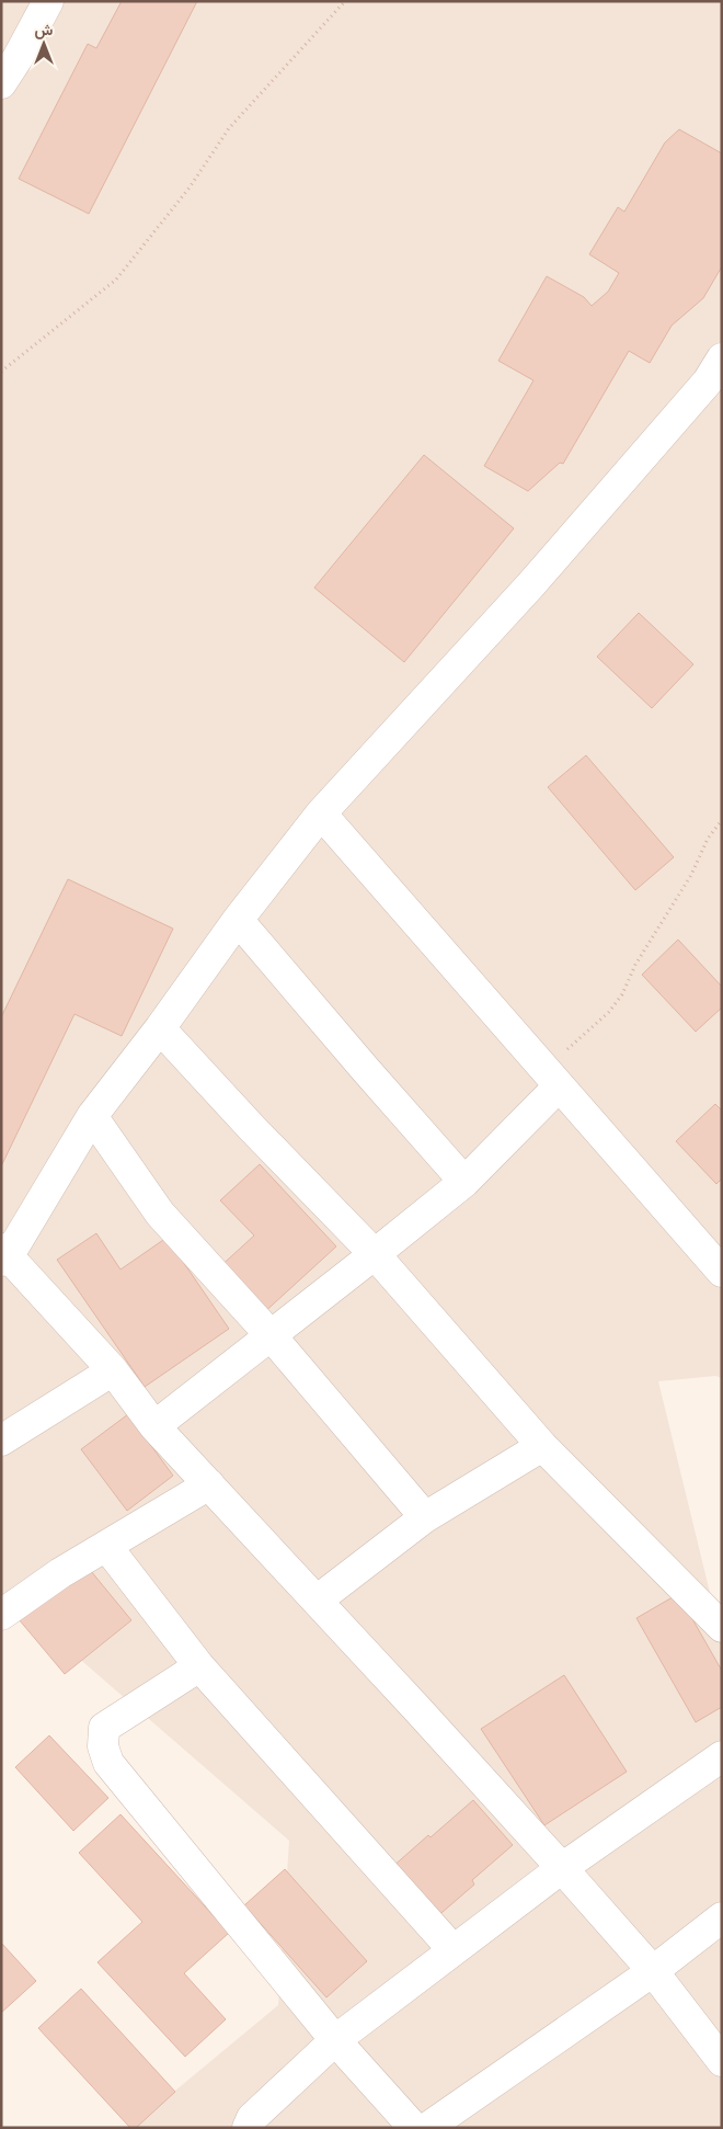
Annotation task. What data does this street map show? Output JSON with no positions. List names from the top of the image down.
{
  "north": "top"
}
